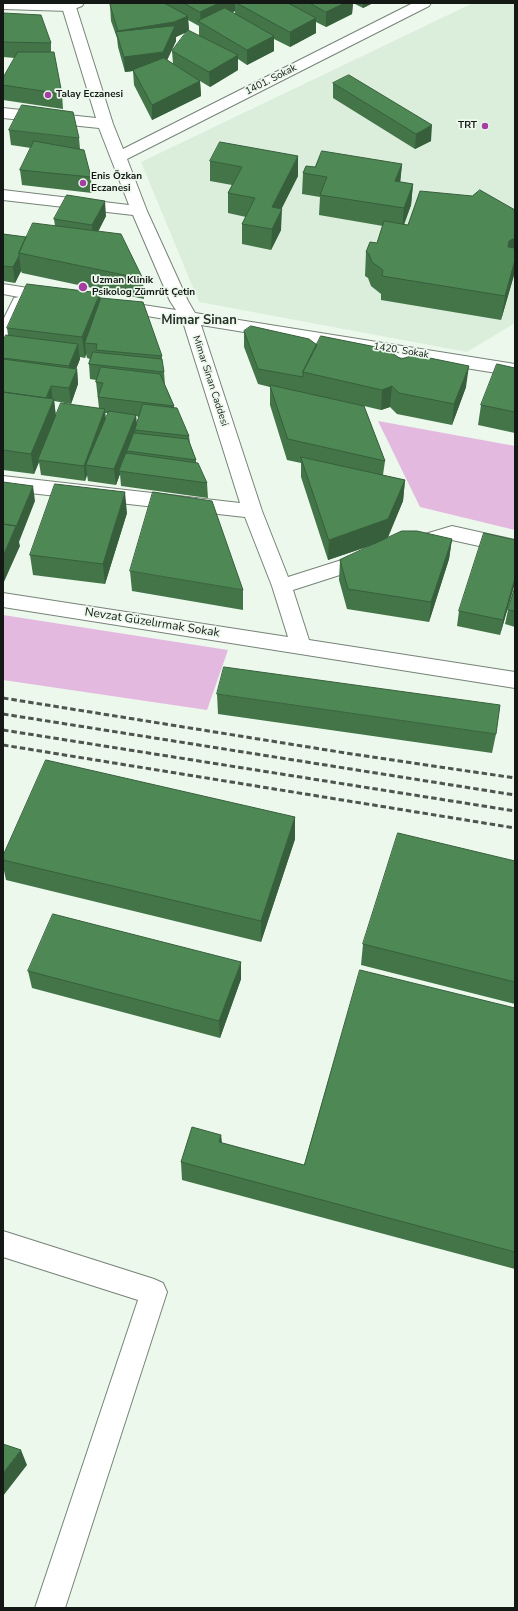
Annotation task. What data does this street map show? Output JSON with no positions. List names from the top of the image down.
{
  "streets": {
    "street": [
      "1401. Sokak",
      "1420. Sokak",
      "Mimar Sinan Caddesi",
      "Nevzat Güzelırmak Sokak"
    ]
  },
  "crossings": [
    ["1401. Sokak", "Mimar Sinan Caddesi"],
    ["1420. Sokak", "Mimar Sinan Caddesi"],
    ["Mimar Sinan Caddesi", "Nevzat Güzelırmak Sokak"]
  ],
  "districts": ["Mimar Sinan"],
  "places": [
    "Talay Eczanesi",
    "TRT",
    "Enis Özkan Eczanesi",
    "Uzman Klinik Psikolog Zümrüt Çetin"
  ]
}
